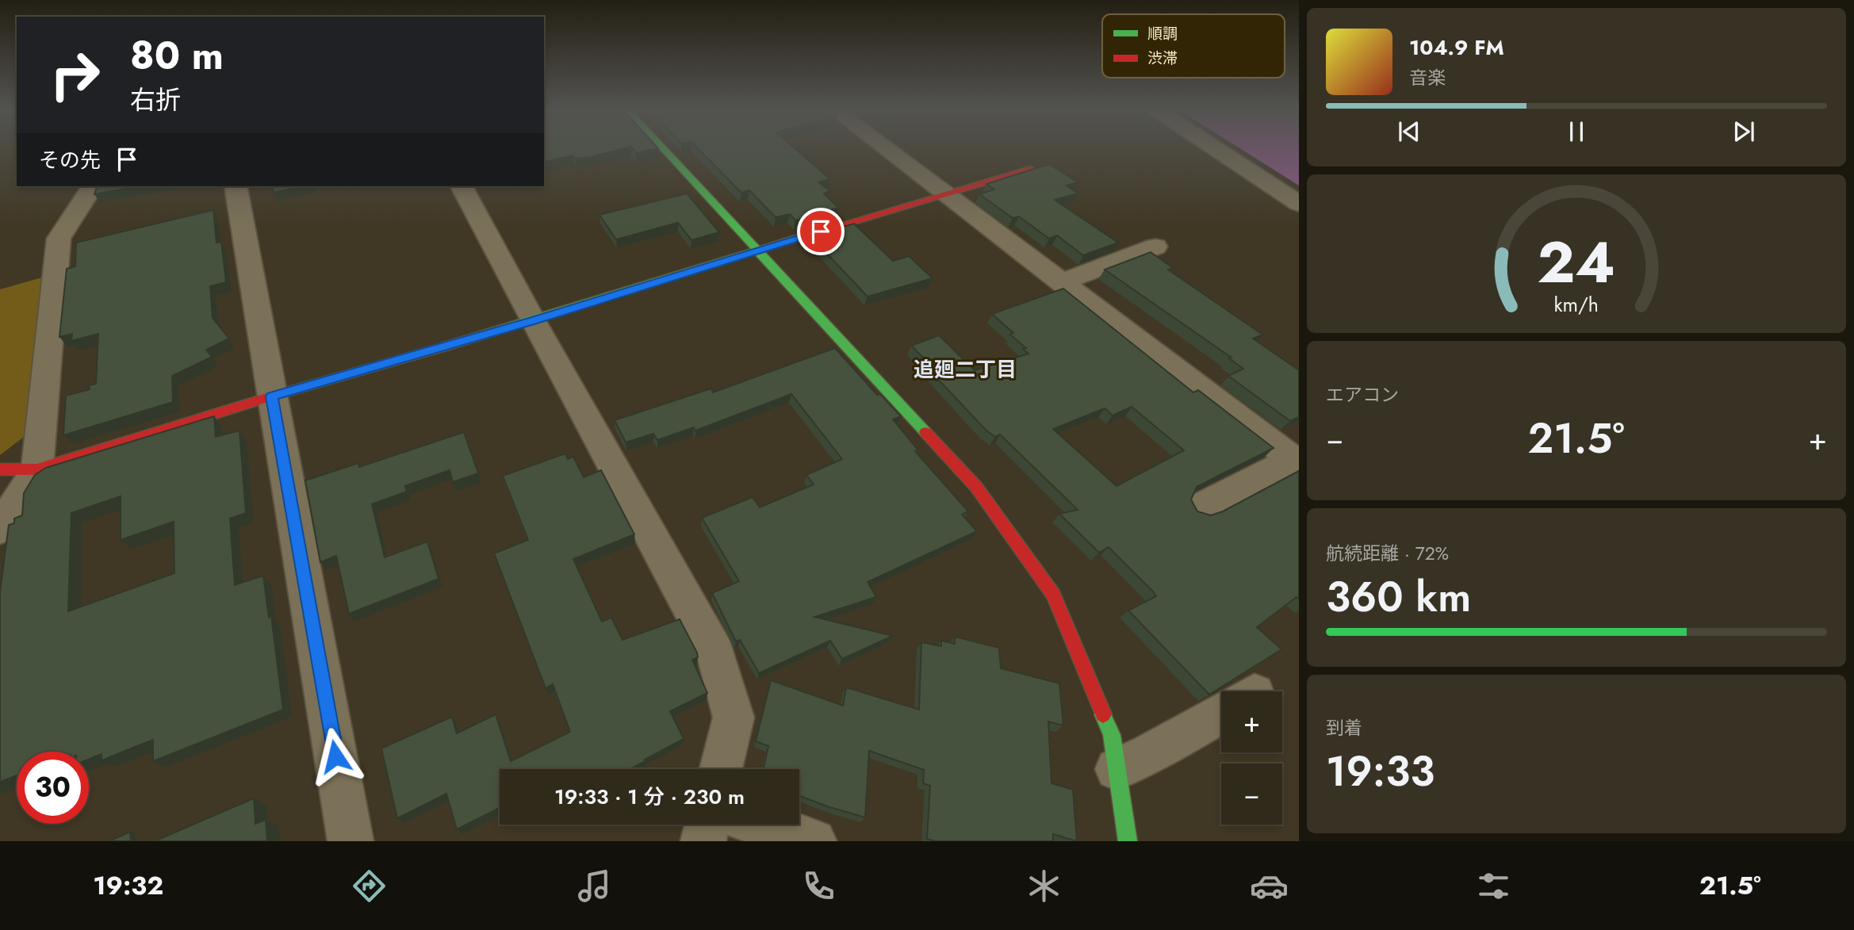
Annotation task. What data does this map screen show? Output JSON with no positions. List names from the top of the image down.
{
  "districts": ["追廻二丁目"],
  "legend": ["順調", "渋滞"],
  "page": {
    "turn": ["80 m", "右折"],
    "song": ["104.9 FM", "音楽"],
    "then": "その先",
    "tile": [
      "エアコン",
      ["航続距離 · 72%", "360 km"],
      ["到着", "19:33"]
    ],
    "heat": ["−", "21.5°", "+"],
    "map_buttons": ["+", "−"],
    "limit": "30",
    "trip": "19:33 · 1 分 · 230 m",
    "tabs": ["19:32", "21.5°"],
    "gauge": ["24", "km/h"]
  }
}
